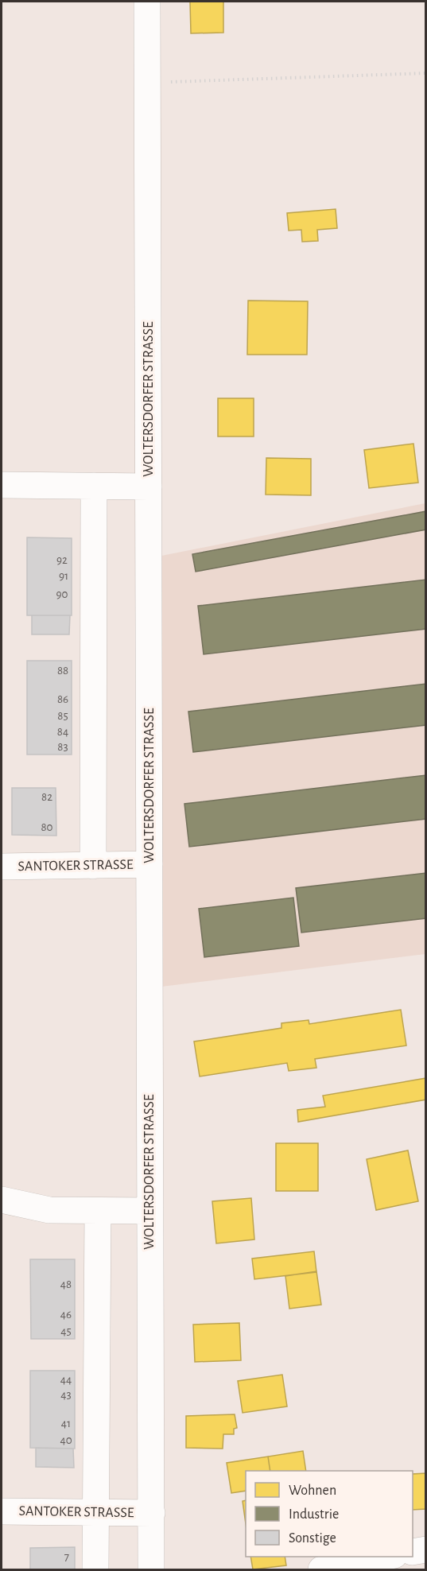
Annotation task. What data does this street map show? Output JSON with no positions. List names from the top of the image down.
{
  "streets": {
    "street": ["WOLTERSDORFER STRASSE", "SANTOKER STRASSE"]
  },
  "crossings": [
    ["WOLTERSDORFER STRASSE", "SANTOKER STRASSE"]
  ],
  "house_numbers": [
    "92",
    "91",
    "90",
    "88",
    "86",
    "85",
    "84",
    "83",
    "82",
    "80",
    "48",
    "46",
    "45",
    "44",
    "43",
    "41",
    "40",
    "7"
  ],
  "legend": ["Wohnen", "Industrie", "Sonstige"]
}
